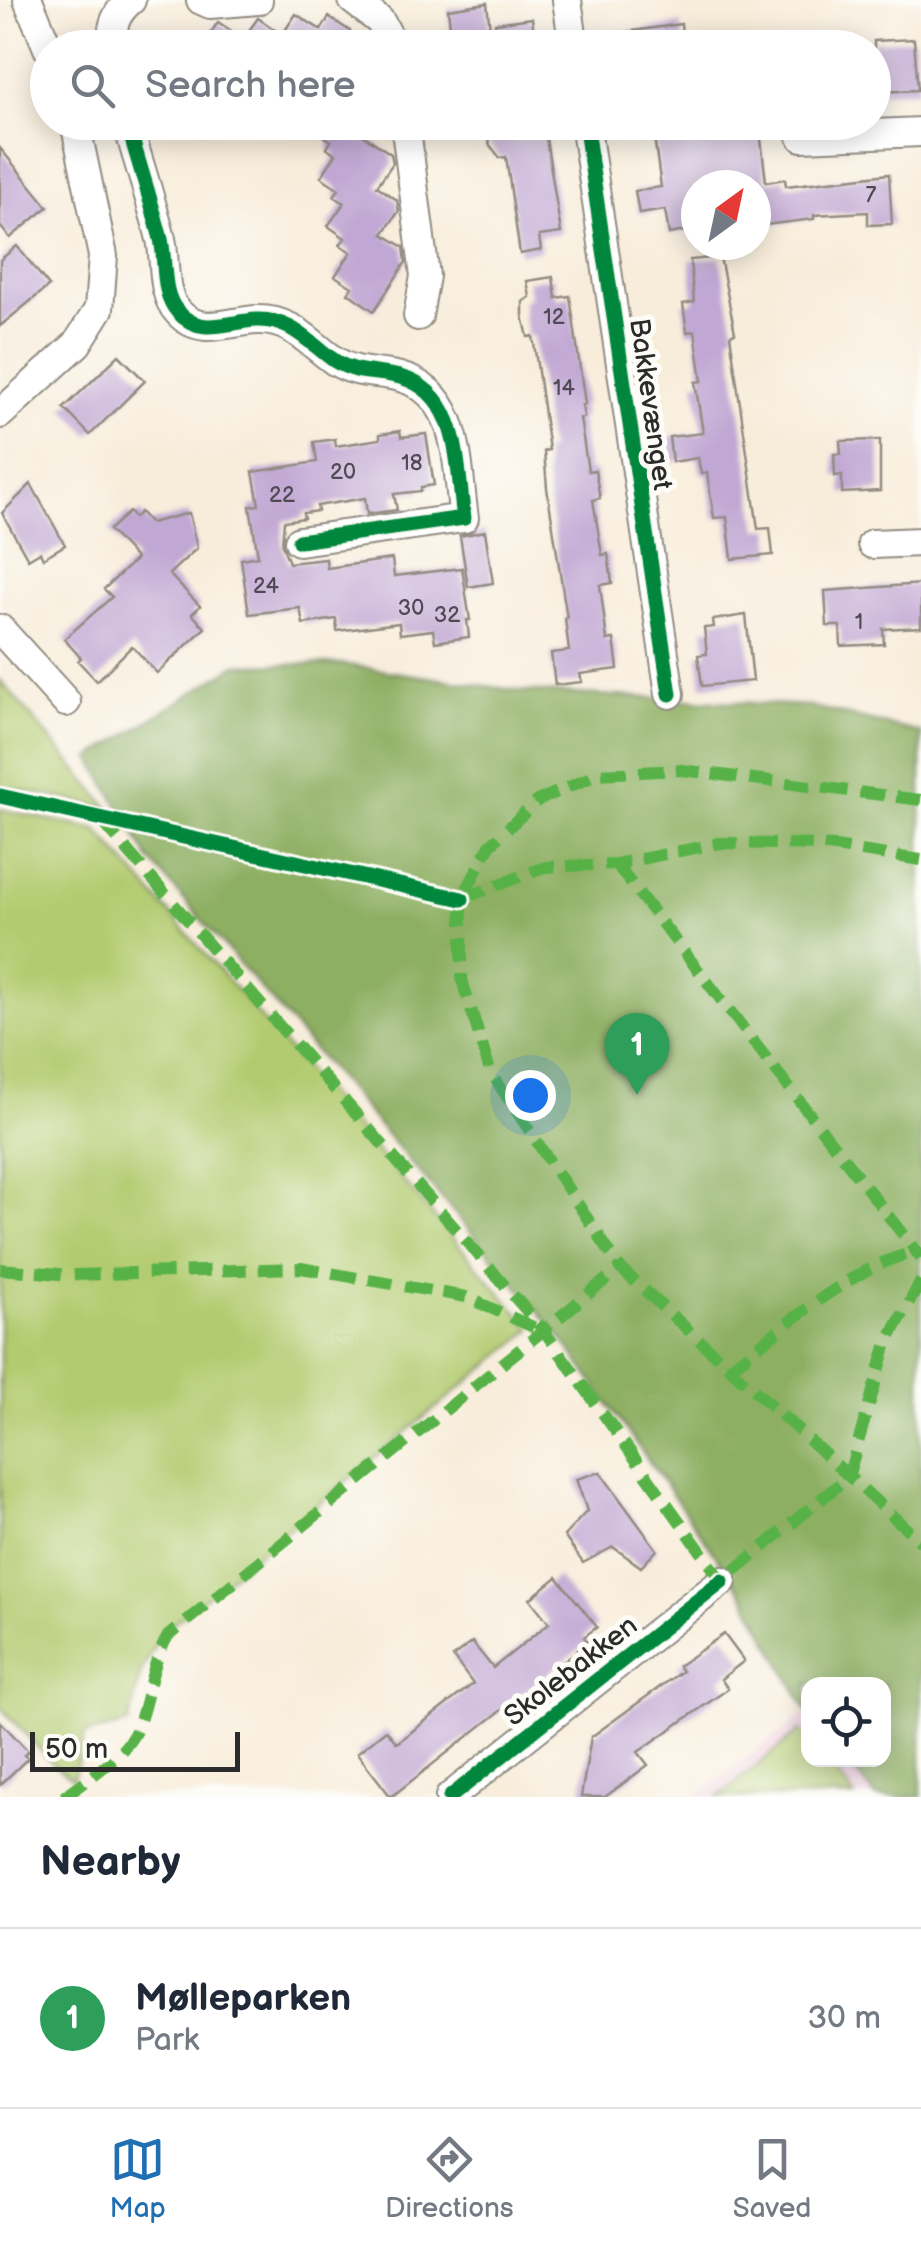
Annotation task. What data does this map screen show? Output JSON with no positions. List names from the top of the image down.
{
  "streets": {
    "street": ["Bakkevænget", "Skolebakken"]
  },
  "house_numbers": [
    "7",
    "12",
    "14",
    "18",
    "20",
    "22",
    "24",
    "30",
    "32",
    "1"
  ],
  "scale_bar": "50 m",
  "north": "top right",
  "page": {
    "search": "Search here",
    "pins": "1",
    "scale": "50 m",
    "heading": "Nearby",
    "list": [
      {
        "mark": "1",
        "name": "Mølleparken",
        "note": "Park",
        "value": "30 m"
      }
    ],
    "nav": ["Map", "Directions", "Saved"]
  }
}
